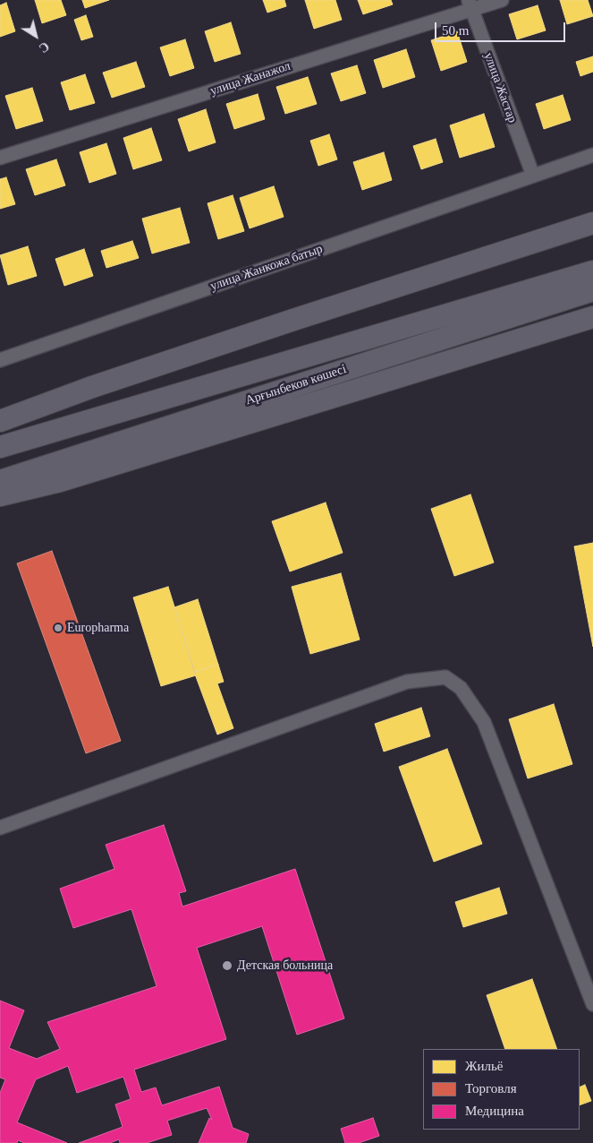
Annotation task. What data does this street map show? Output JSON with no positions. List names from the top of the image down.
{
  "streets": {
    "main road": ["Арғынбеков көшесі"],
    "street": ["улица Жанажол", "улица Жастар", "улица Жанкожа батыр"]
  },
  "crossings": [
    ["улица Жанажол", "улица Жастар"],
    ["улица Жастар", "улица Жанкожа батыр"]
  ],
  "places": ["Europharma", "Детская больница"],
  "legend": ["Жильё", "Торговля", "Медицина"],
  "scale_bar": "50 m",
  "north": "bottom right"
}
